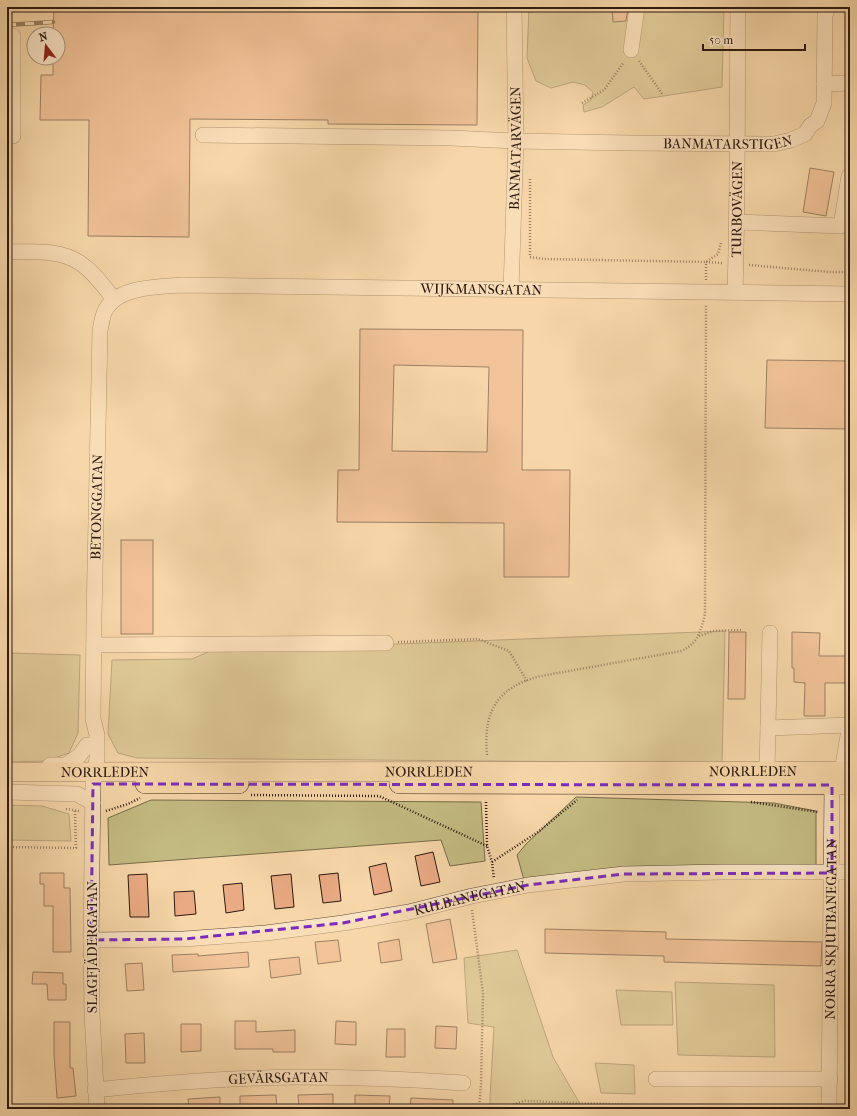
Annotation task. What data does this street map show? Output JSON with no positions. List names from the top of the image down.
{
  "streets": {
    "main road": ["NORRLEDEN"],
    "street": [
      "BANMATARSTIGEN",
      "BANMATARVÄGEN",
      "TURBOVÄGEN",
      "WIJKMANSGATAN",
      "BETONGGATAN",
      "KULBANEGATAN",
      "NORRA SKJUTBANEGATAN",
      "SLAGFJÄDERGATAN",
      "GEVÄRSGATAN"
    ]
  },
  "crossings": [
    ["BANMATARSTIGEN", "BANMATARVÄGEN"],
    ["BANMATARSTIGEN", "TURBOVÄGEN"],
    ["BANMATARVÄGEN", "WIJKMANSGATAN"],
    ["TURBOVÄGEN", "WIJKMANSGATAN"],
    ["WIJKMANSGATAN", "BETONGGATAN"],
    ["BETONGGATAN", "NORRLEDEN"],
    ["BETONGGATAN", "SLAGFJÄDERGATAN"],
    ["NORRLEDEN", "NORRA SKJUTBANEGATAN"],
    ["NORRLEDEN", "SLAGFJÄDERGATAN"],
    ["KULBANEGATAN", "NORRA SKJUTBANEGATAN"],
    ["KULBANEGATAN", "SLAGFJÄDERGATAN"],
    ["SLAGFJÄDERGATAN", "GEVÄRSGATAN"]
  ],
  "scale_bar": "50 m",
  "north": "top"
}
